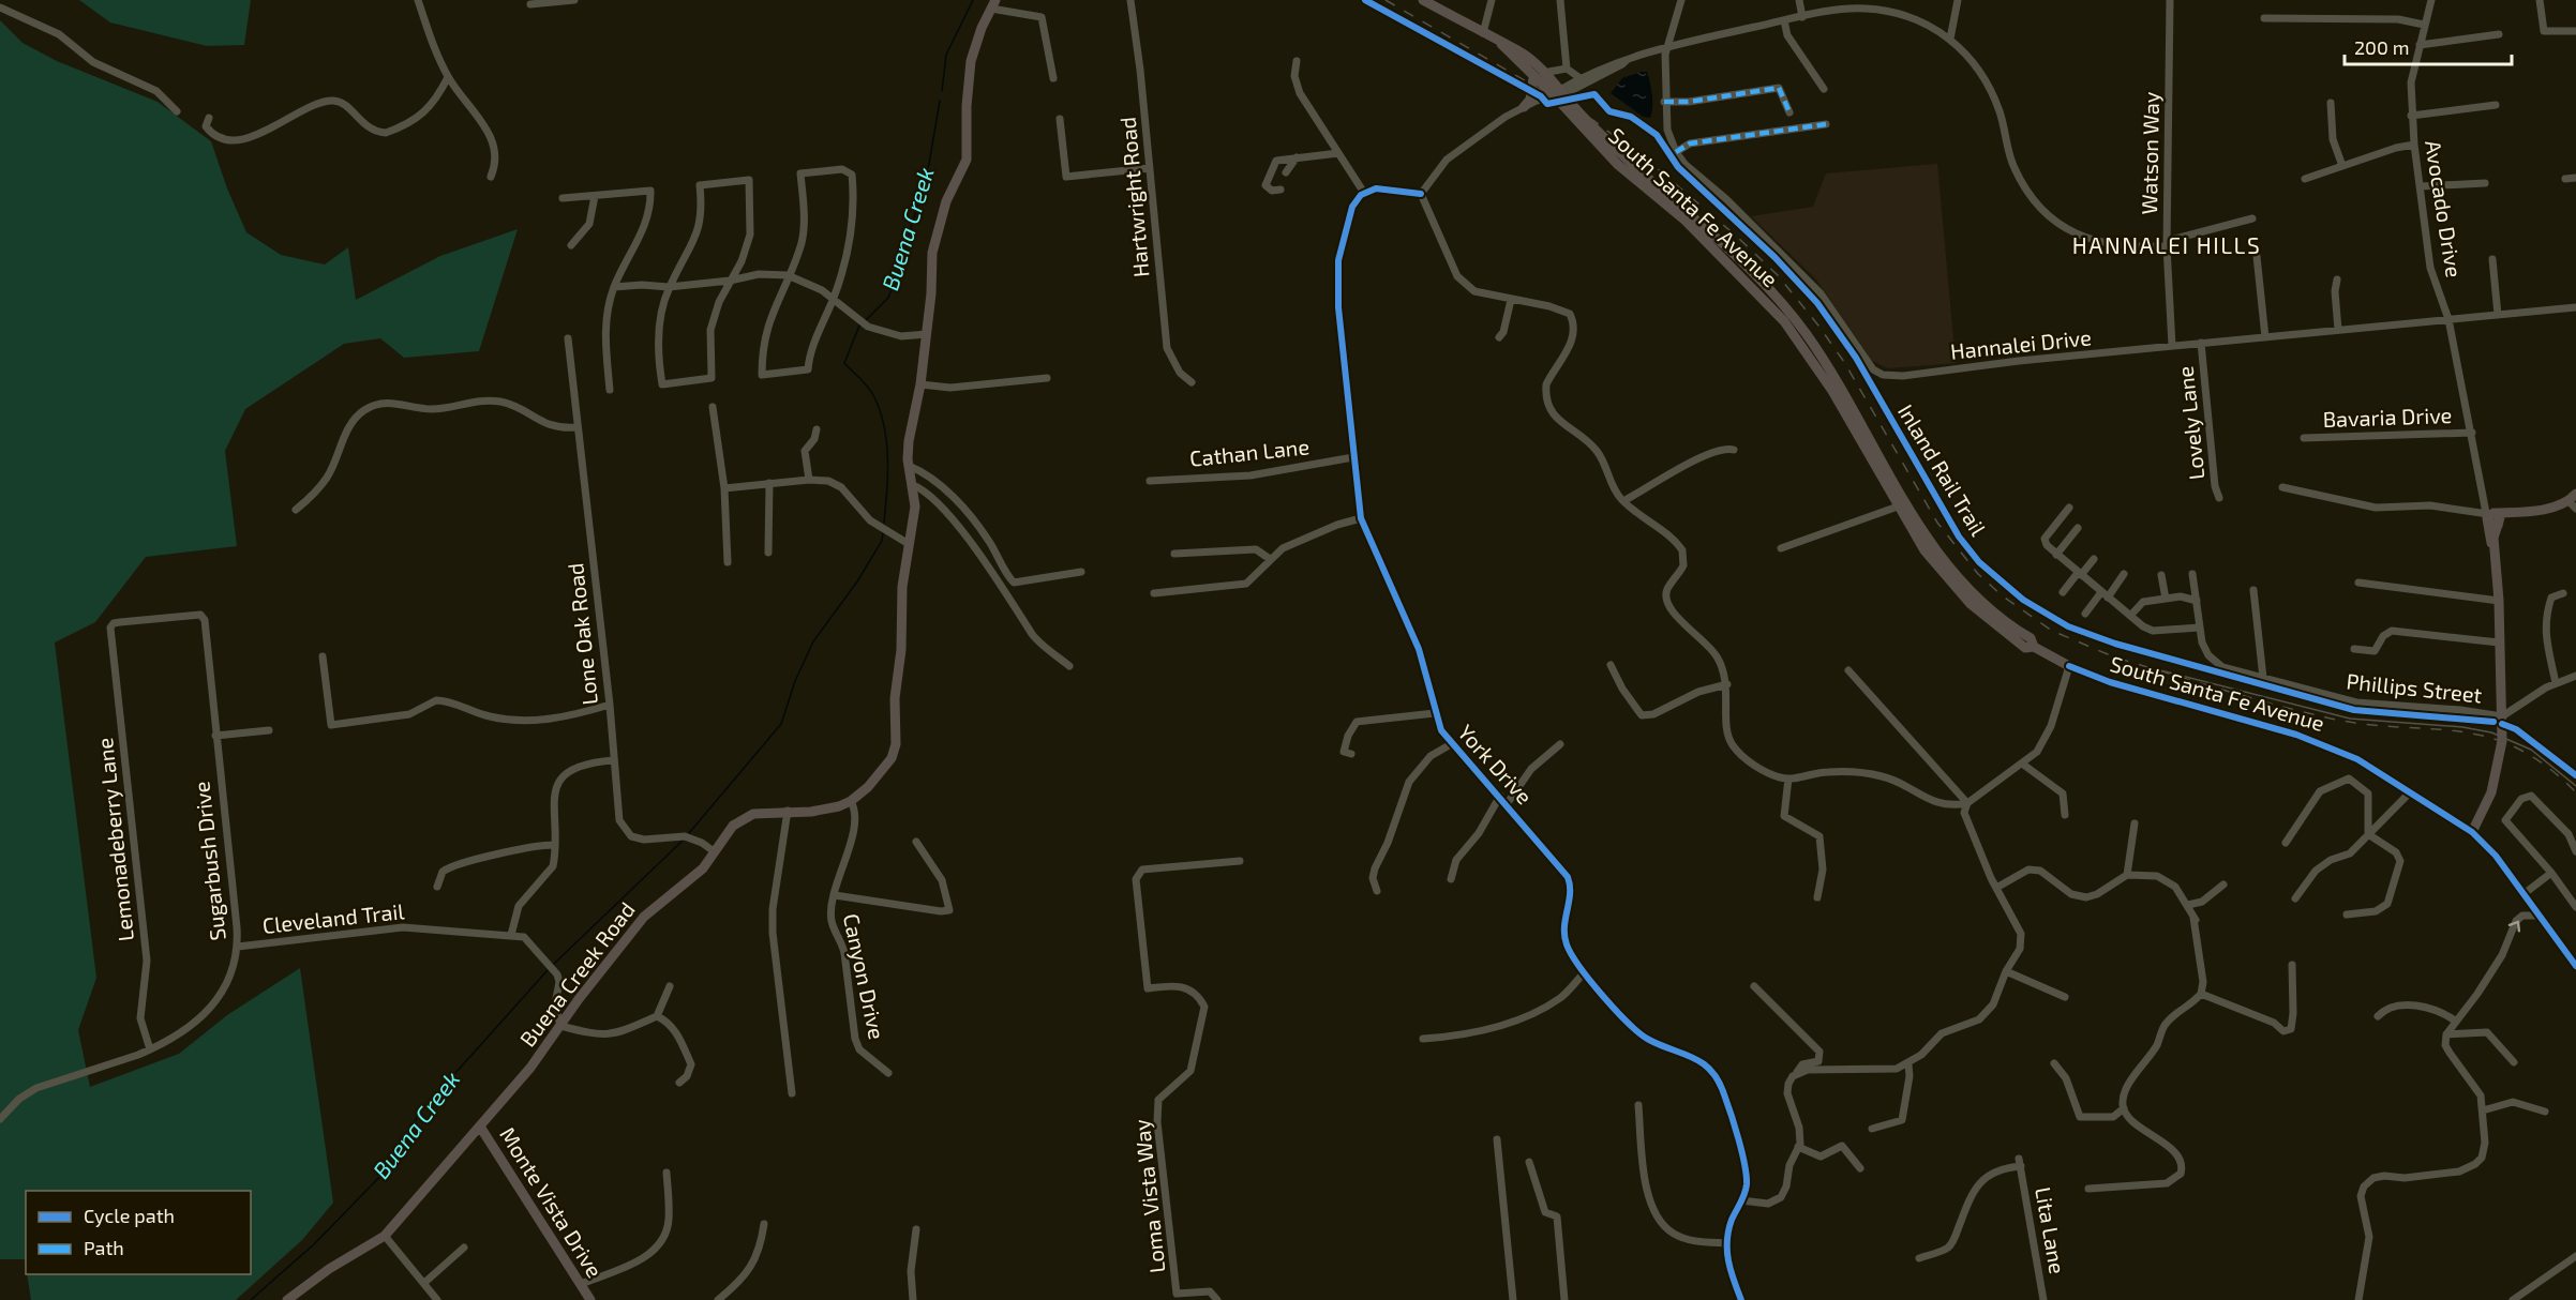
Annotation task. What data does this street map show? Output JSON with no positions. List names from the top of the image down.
{
  "streets": {
    "main road": ["South Santa Fe Avenue", "Buena Creek Road", "Monte Vista Drive"],
    "street": [
      "Watson Way",
      "Hartwright Road",
      "Avocado Drive",
      "Hannalei Drive",
      "Bavaria Drive",
      "Lovely Lane",
      "Cathan Lane",
      "Lone Oak Road",
      "Phillips Street",
      "York Drive",
      "Lemonadeberry Lane",
      "Sugarbush Drive",
      "Cleveland Trail",
      "Canyon Drive",
      "Loma Vista Way",
      "Lita Lane"
    ],
    "cycle path": ["Inland Rail Trail"]
  },
  "crossings": [
    ["Watson Way", "Hannalei Drive"],
    ["Avocado Drive", "Hannalei Drive"],
    ["Avocado Drive", "Bavaria Drive"],
    ["Hannalei Drive", "Lovely Lane"],
    ["Cathan Lane", "York Drive"],
    ["Lone Oak Road", "Buena Creek Road"],
    ["Lemonadeberry Lane", "Sugarbush Drive"],
    ["Sugarbush Drive", "Cleveland Trail"],
    ["Buena Creek Road", "Canyon Drive"],
    ["Buena Creek Road", "Monte Vista Drive"]
  ],
  "districts": ["HANNALEI HILLS"],
  "water": ["Buena Creek"],
  "legend": ["Cycle path", "Path"],
  "scale_bar": "200 m"
}
